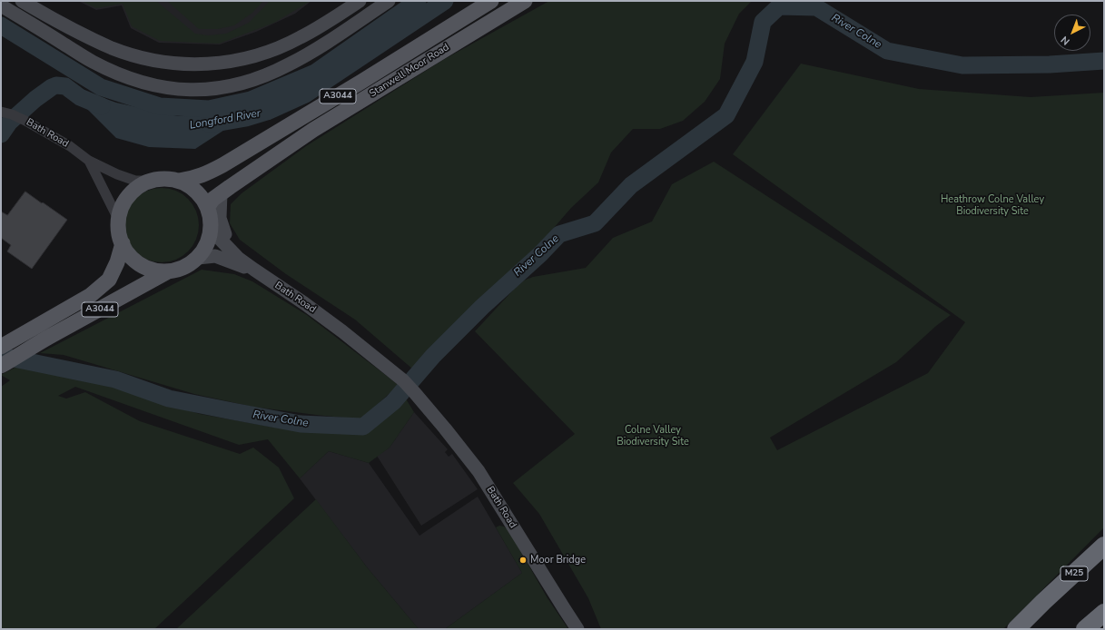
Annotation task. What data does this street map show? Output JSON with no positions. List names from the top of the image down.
{
  "streets": {
    "highway": ["M25"],
    "main road": ["Stanwell Moor Road", "A3044"],
    "street": ["Bath Road"]
  },
  "crossings": [
    ["Stanwell Moor Road", "A3044"],
    ["Stanwell Moor Road", "Bath Road"],
    ["A3044", "Bath Road"]
  ],
  "water": ["River Colne", "Longford River"],
  "parks": ["Heathrow Colne Valley Biodiversity Site", "Colne Valley Biodiversity Site"],
  "places": ["Moor Bridge"],
  "north": "bottom left"
}
